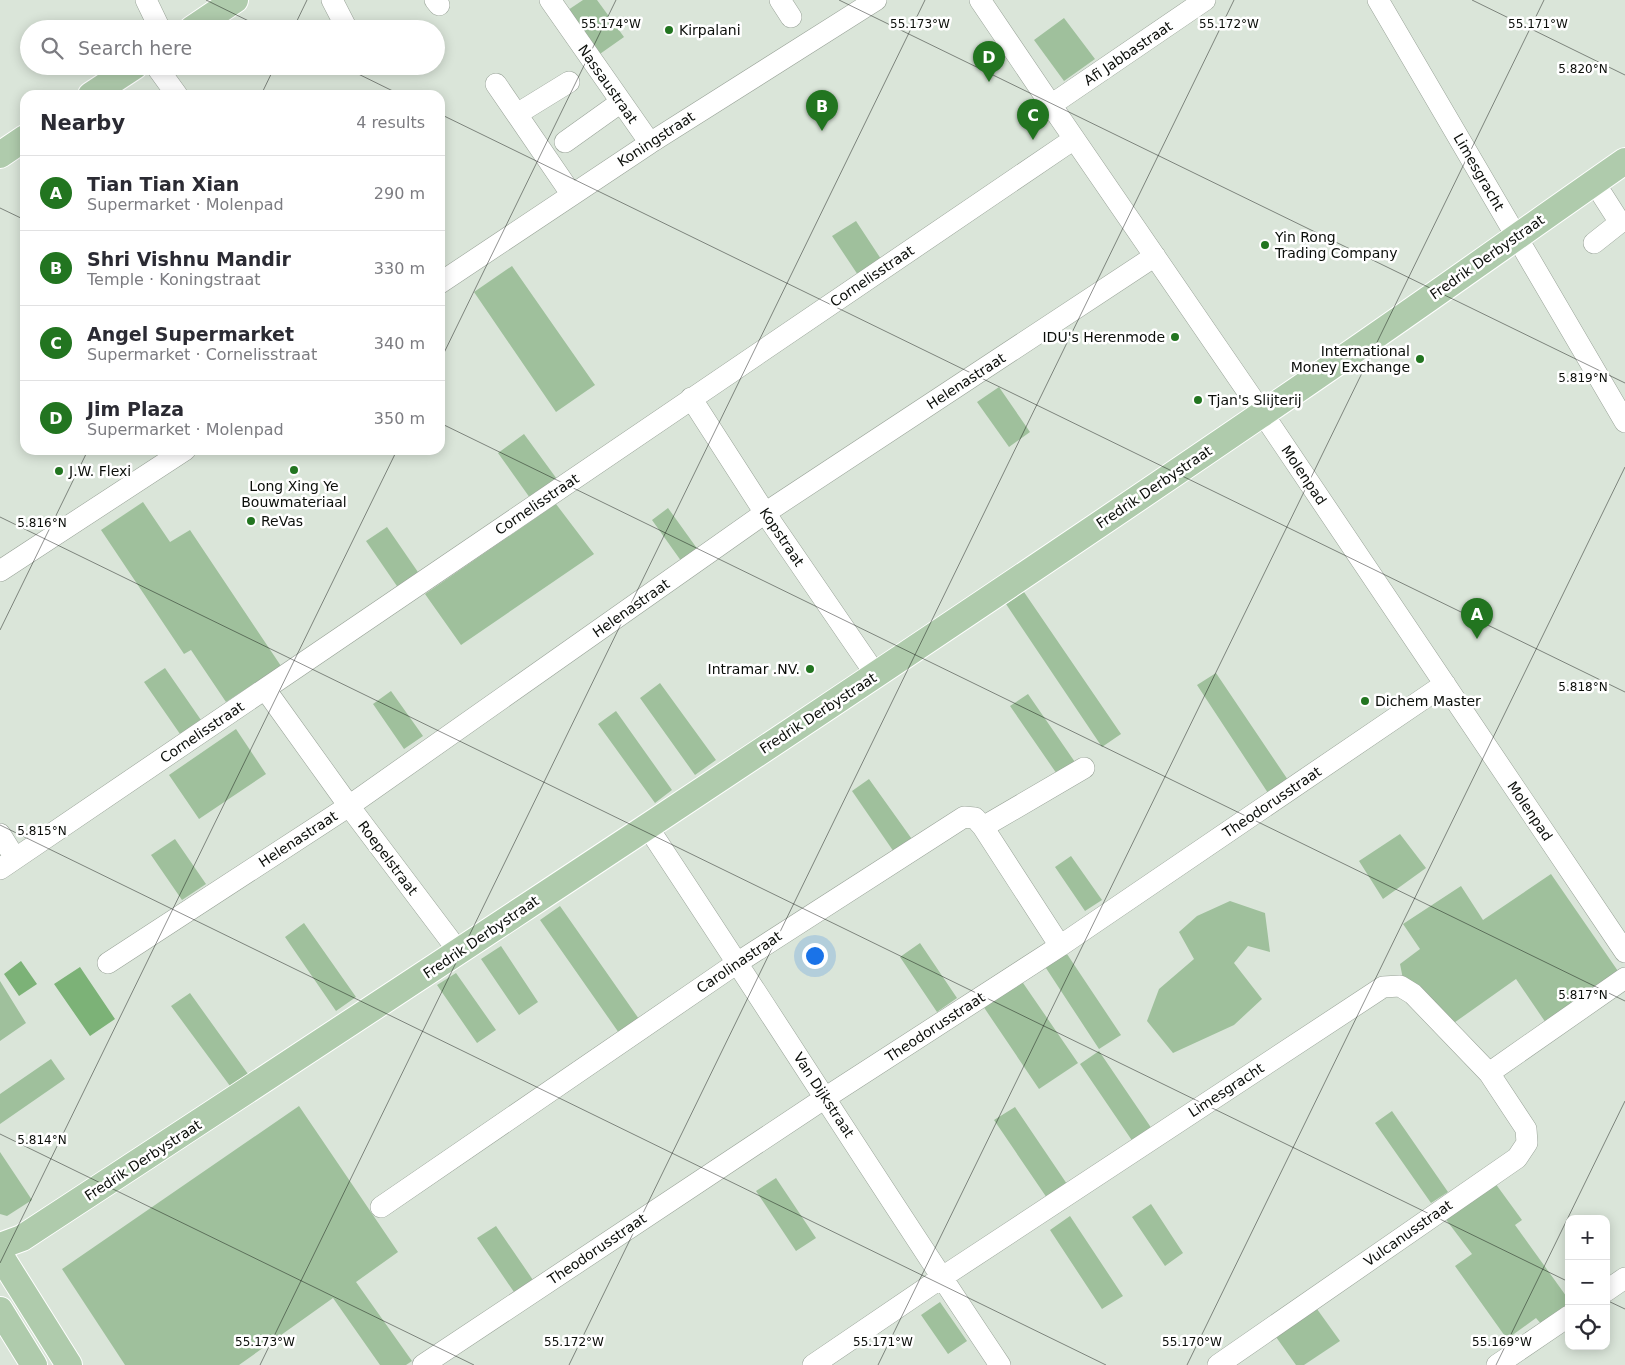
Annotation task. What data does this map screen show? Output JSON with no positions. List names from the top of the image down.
{
  "streets": {
    "main road": ["Fredrik Derbystraat"],
    "street": [
      "Afi Jabbastraat",
      "Nassaustraat",
      "Koningstraat",
      "Limesgracht",
      "Cornelisstraat",
      "Helenastraat",
      "Molenpad",
      "Kopstraat",
      "Theodorusstraat",
      "Roepelstraat",
      "Carolinastraat",
      "Van Dijkstraat",
      "Vulcanusstraat"
    ]
  },
  "crossings": [
    ["Afi Jabbastraat", "Molenpad"],
    ["Nassaustraat", "Koningstraat"],
    ["Limesgracht", "Fredrik Derbystraat"],
    ["Limesgracht", "Van Dijkstraat"],
    ["Limesgracht", "Vulcanusstraat"],
    ["Fredrik Derbystraat", "Molenpad"],
    ["Fredrik Derbystraat", "Kopstraat"],
    ["Fredrik Derbystraat", "Roepelstraat"],
    ["Fredrik Derbystraat", "Van Dijkstraat"],
    ["Cornelisstraat", "Molenpad"],
    ["Cornelisstraat", "Kopstraat"],
    ["Cornelisstraat", "Roepelstraat"],
    ["Helenastraat", "Molenpad"],
    ["Helenastraat", "Kopstraat"],
    ["Helenastraat", "Roepelstraat"],
    ["Molenpad", "Theodorusstraat"],
    ["Theodorusstraat", "Van Dijkstraat"],
    ["Carolinastraat", "Van Dijkstraat"]
  ],
  "places": [
    "Kirpalani",
    "Yin Rong Trading Company",
    "IDU's Herenmode",
    "International Money Exchange",
    "Tjan's Slijterij",
    "Long Xing Ye Bouwmateriaal",
    "J.W. Flexi",
    "ReVas",
    "Intramar .NV.",
    "Dichem Master"
  ],
  "page": {
    "search": "Search here",
    "pins": [
      "D",
      "B",
      "C",
      "A"
    ],
    "heading": ["Nearby", "4 results"],
    "list": [
      {
        "mark": "A",
        "name": "Tian Tian Xian",
        "note": "Supermarket · Molenpad",
        "value": "290 m"
      },
      {
        "mark": "B",
        "name": "Shri Vishnu Mandir",
        "note": "Temple · Koningstraat",
        "value": "330 m"
      },
      {
        "mark": "C",
        "name": "Angel Supermarket",
        "note": "Supermarket · Cornelisstraat",
        "value": "340 m"
      },
      {
        "mark": "D",
        "name": "Jim Plaza",
        "note": "Supermarket · Molenpad",
        "value": "350 m"
      }
    ],
    "map_buttons": ["+", "−"]
  },
  "coordinates": [
    "55.174°W",
    "55.173°W",
    "55.172°W",
    "55.171°W",
    "5.820°N",
    "5.819°N",
    "5.816°N",
    "5.818°N",
    "5.815°N",
    "5.817°N",
    "5.814°N",
    "55.170°W",
    "55.169°W"
  ]
}
